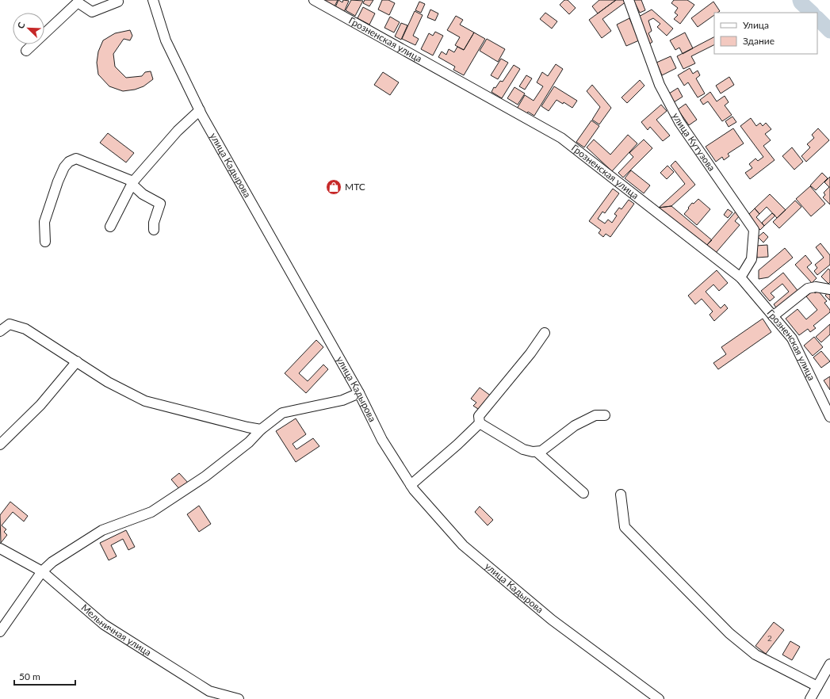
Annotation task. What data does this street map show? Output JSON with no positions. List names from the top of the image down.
{
  "streets": {
    "street": [
      "Грозненская улица",
      "улица Кутузова",
      "улица Кадырова",
      "Мельничная улица"
    ]
  },
  "crossings": [
    ["Грозненская улица", "улица Кутузова"]
  ],
  "places": {
    "shop": ["МТС"]
  },
  "house_numbers": ["2"],
  "legend": ["Улица", "Здание"],
  "scale_bar": "50 m",
  "north": "top left"
}
